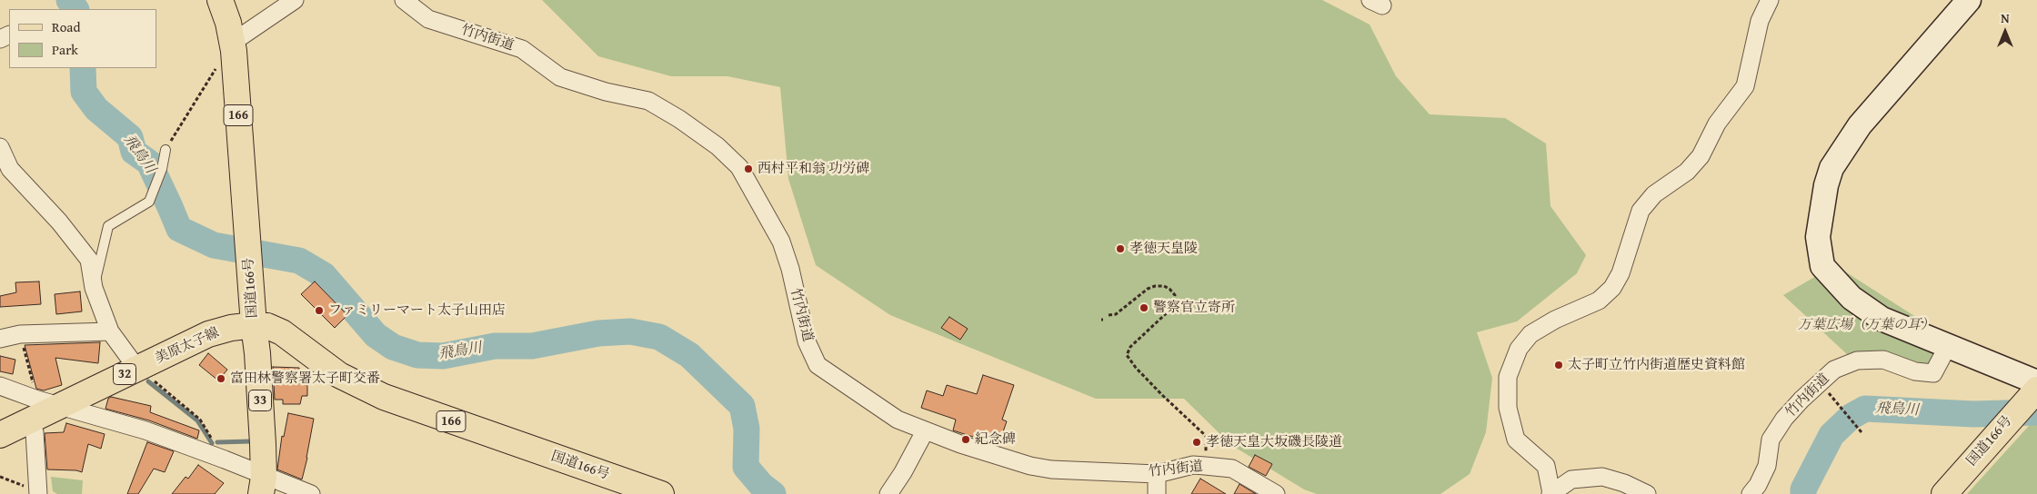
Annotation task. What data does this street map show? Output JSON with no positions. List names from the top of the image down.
{
  "streets": {
    "main road": [
      "166",
      "国道166号",
      "美原太子線",
      "32",
      "33"
    ],
    "street": ["竹内街道"]
  },
  "crossings": [
    ["国道166号", "美原太子線"],
    ["国道166号", "33"],
    ["美原太子線", "33"]
  ],
  "water": ["飛鳥川"],
  "parks": ["万葉広場（万葉の耳）"],
  "places": [
    "西村平和翁 功労碑",
    "孝徳天皇陵",
    "警察官立寄所",
    "ファミリーマート太子山田店",
    "太子町立竹内街道歴史資料館",
    "富田林警察署太子町交番",
    "紀念碑",
    "孝徳天皇大坂磯長陵道"
  ],
  "legend": ["Road", "Park"],
  "north": "top"
}
